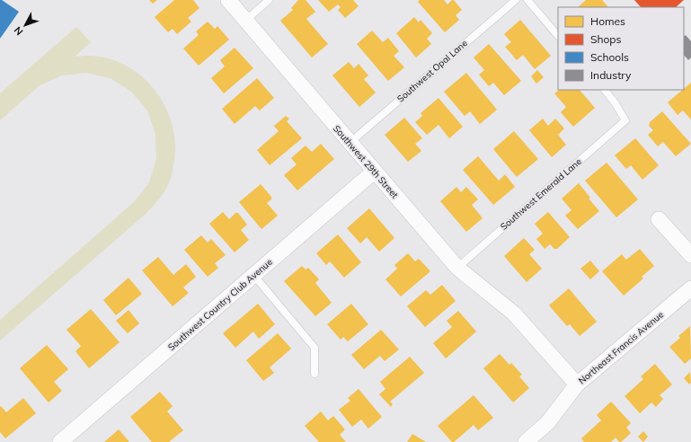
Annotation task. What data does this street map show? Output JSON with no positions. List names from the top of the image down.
{
  "streets": {
    "street": ["Southwest 29th Street", "Southwest Country Club Avenue", "Northeast Francis Avenue"],
    "lane": ["Southwest Opal Lane", "Southwest Emerald Lane"]
  },
  "crossings": [
    ["Southwest Opal Lane", "Southwest 29th Street"],
    ["Southwest 29th Street", "Southwest Emerald Lane"],
    ["Southwest 29th Street", "Southwest Country Club Avenue"],
    ["Southwest 29th Street", "Northeast Francis Avenue"]
  ],
  "legend": [
    "Homes",
    "Shops",
    "Schools",
    "Industry"
  ],
  "north": "bottom left"
}
